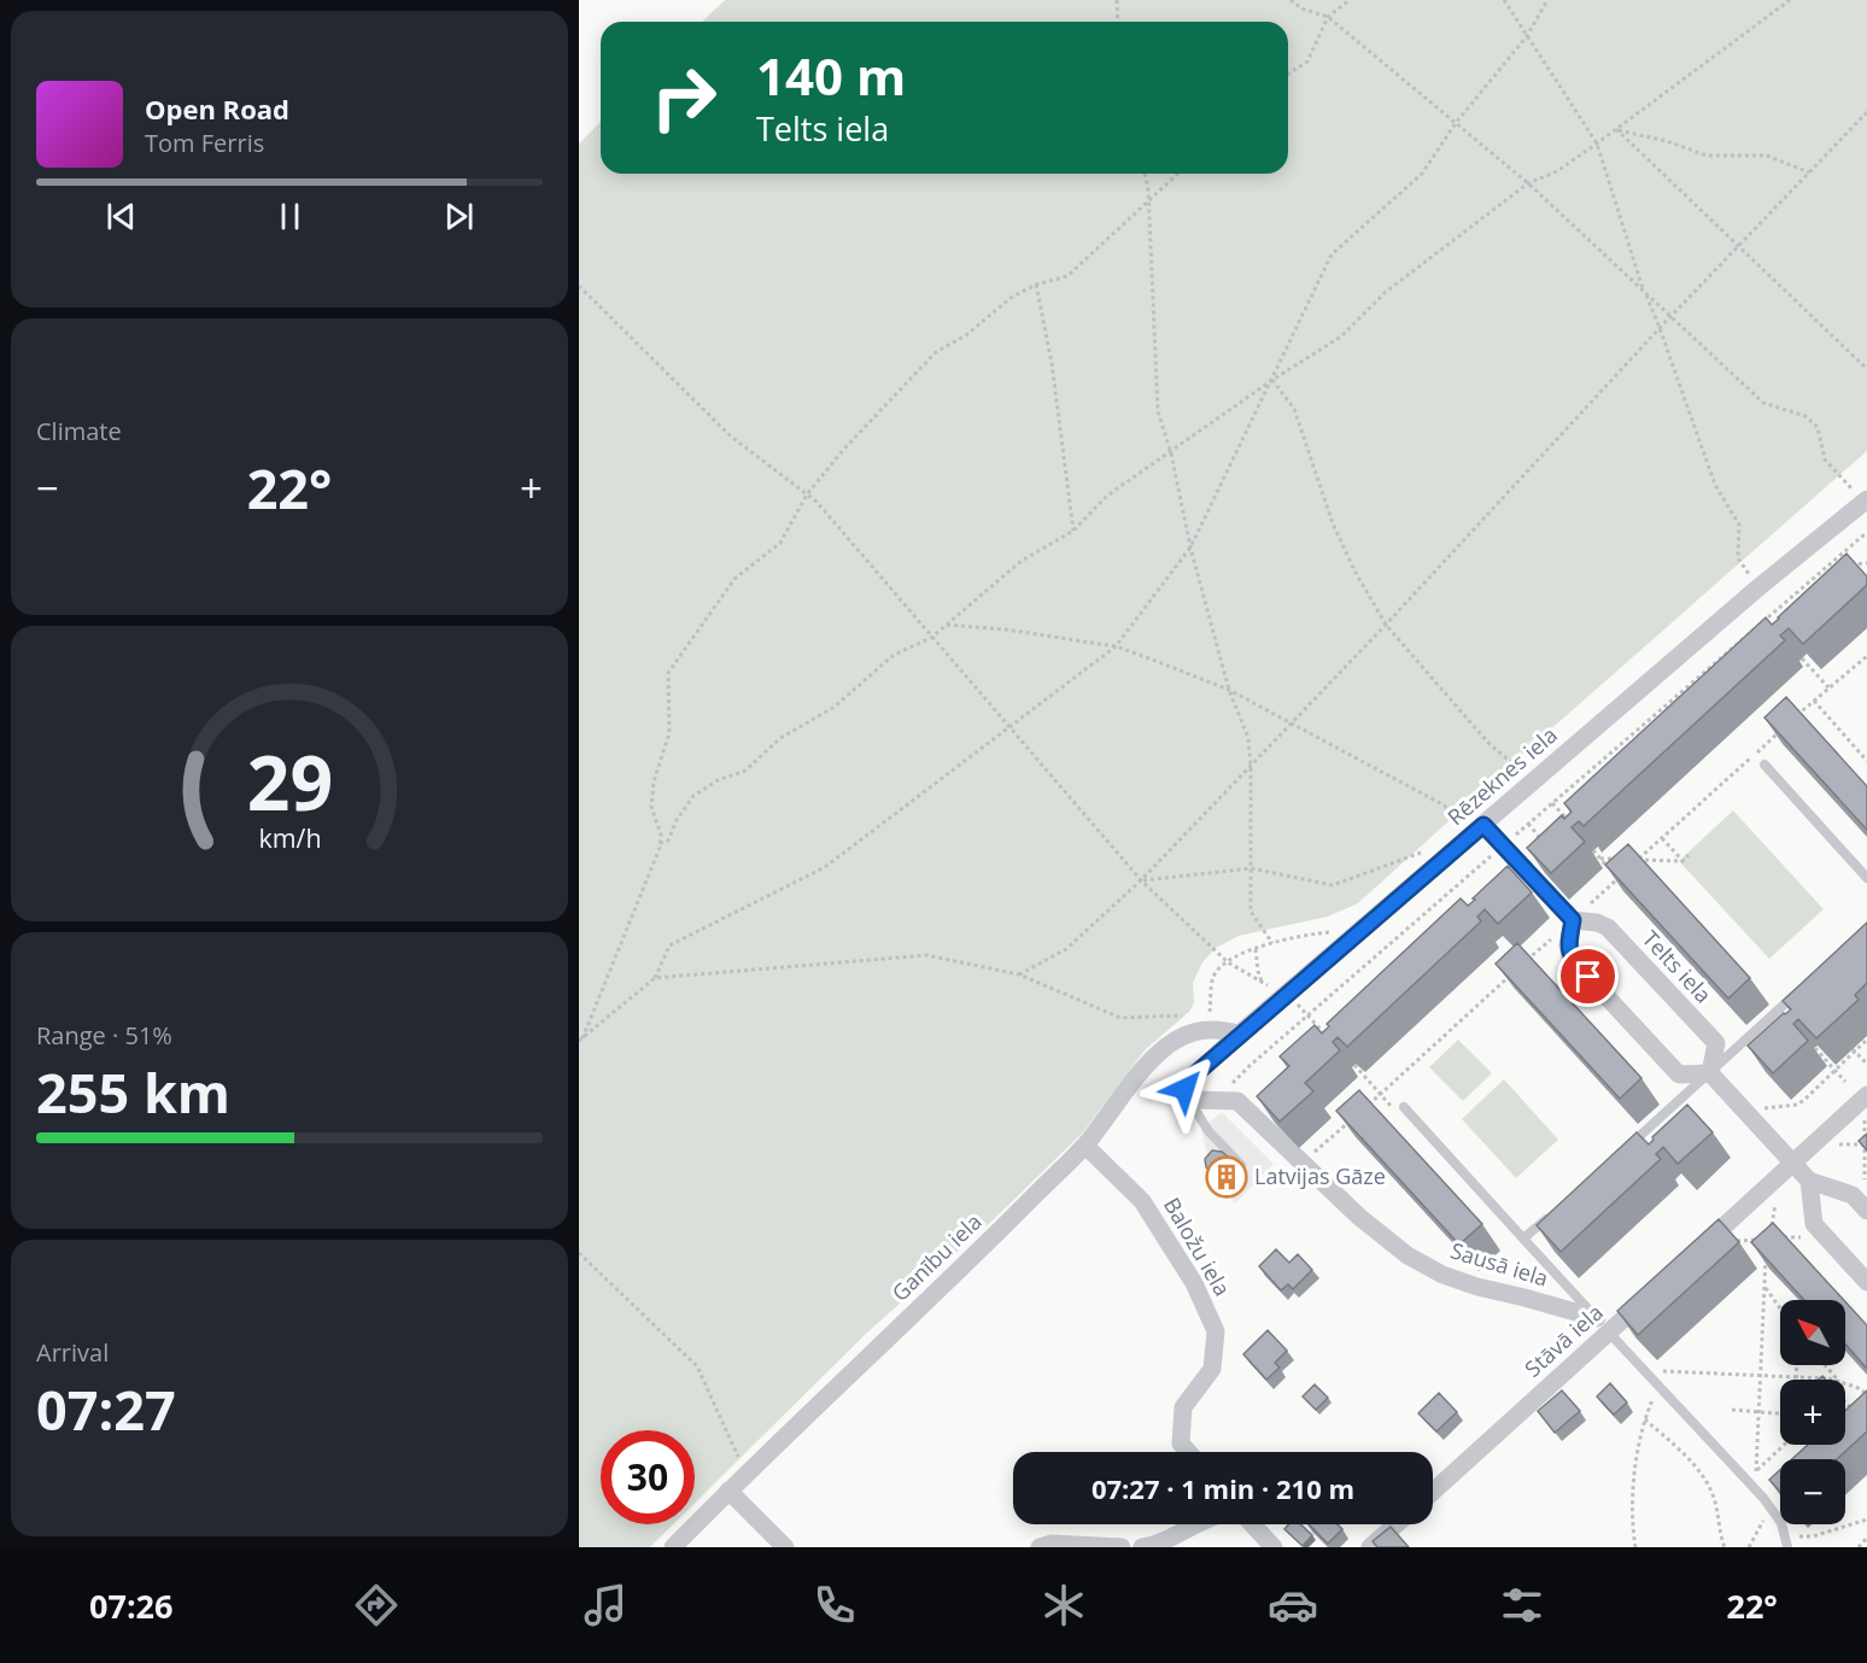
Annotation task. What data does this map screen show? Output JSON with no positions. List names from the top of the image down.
{
  "streets": {
    "street": [
      "Rēzeknes iela",
      "Telts iela",
      "Baložu iela",
      "Ganību iela",
      "Sausā iela",
      "Stāvā iela"
    ]
  },
  "crossings": [
    ["Rēzeknes iela", "Sausā iela"],
    ["Baložu iela", "Ganību iela"],
    ["Sausā iela", "Stāvā iela"]
  ],
  "places": {
    "building": ["Latvijas Gāze"]
  },
  "north": "top left",
  "page": {
    "turn": ["140 m", "Telts iela"],
    "song": ["Open Road", "Tom Ferris"],
    "tile": [
      "Climate",
      ["Range · 51%", "255 km"],
      ["Arrival", "07:27"]
    ],
    "heat": ["−", "22°", "+"],
    "map_buttons": ["+", "−"],
    "limit": "30",
    "trip": "07:27 · 1 min · 210 m",
    "tabs": ["07:26", "22°"],
    "gauge": ["29", "km/h"]
  }
}
